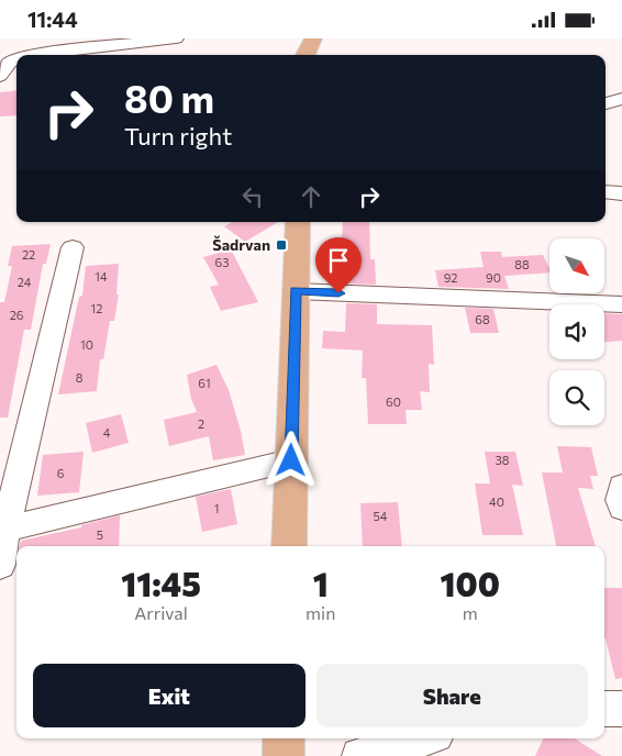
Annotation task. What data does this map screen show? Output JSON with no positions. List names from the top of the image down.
{
  "places": {
    "transit": ["Šadrvan"]
  },
  "house_numbers": [
    "22",
    "63",
    "88",
    "14",
    "92",
    "90",
    "24",
    "12",
    "26",
    "68",
    "10",
    "8",
    "61",
    "60",
    "2",
    "4",
    "38",
    "6",
    "40",
    "1",
    "54",
    "5"
  ],
  "north": "bottom right",
  "page": {
    "status": "11:44",
    "turn": ["80 m", "Turn right"],
    "eta": [
      "11:45",
      "Arrival",
      "1",
      "min",
      "100",
      "m"
    ],
    "buttons": ["Exit", "Share"]
  }
}
